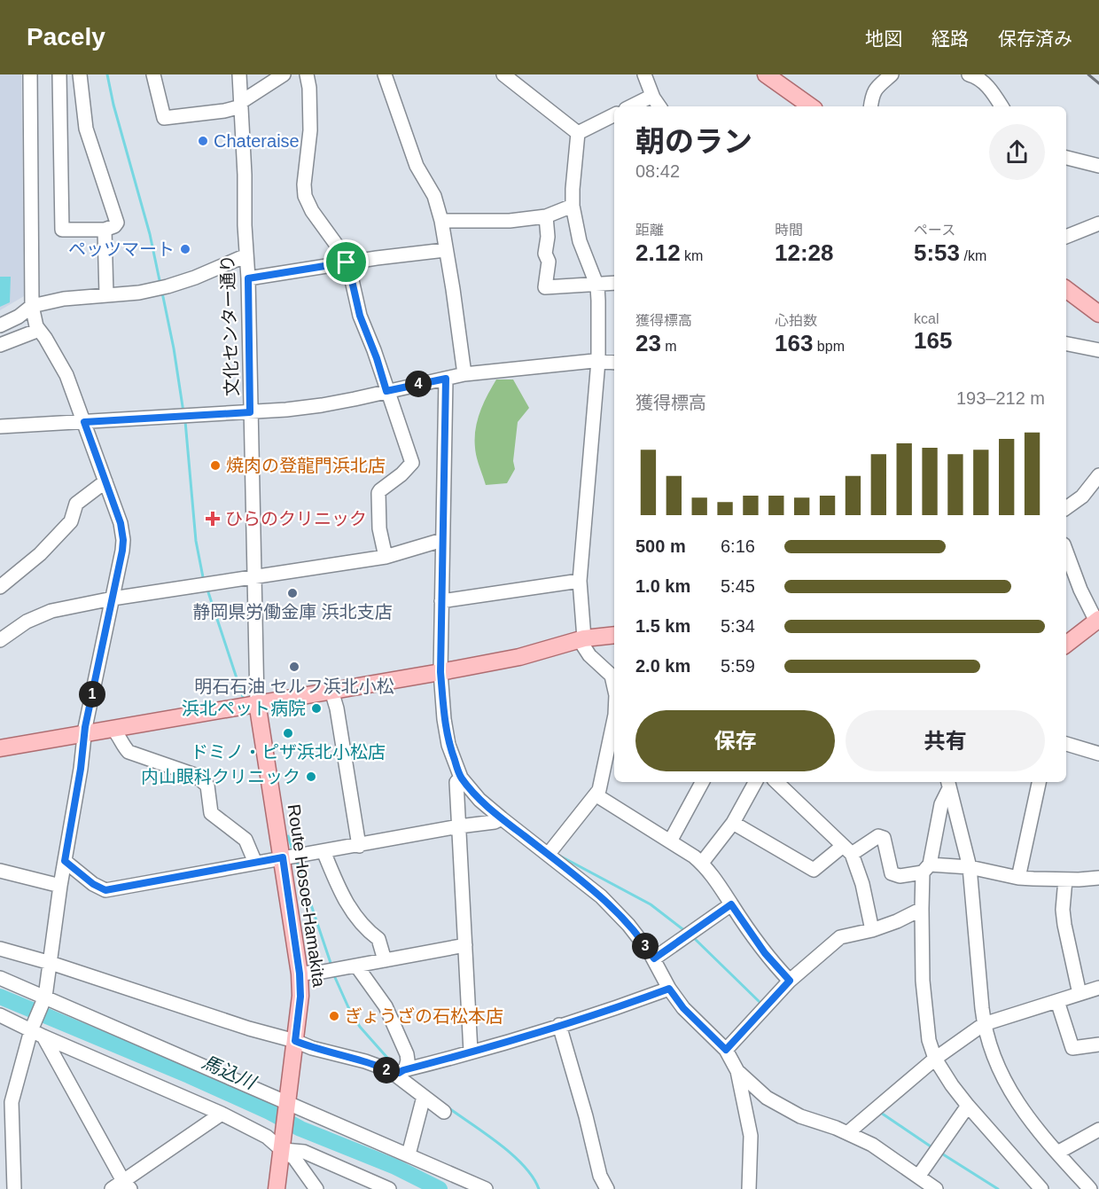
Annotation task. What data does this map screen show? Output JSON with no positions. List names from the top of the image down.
{
  "streets": {
    "main road": ["Route Hosoe-Hamakita"],
    "street": ["文化センター通り"]
  },
  "crossings": [
    ["文化センター通り", "Route Hosoe-Hamakita"]
  ],
  "water": ["馬込川"],
  "places": {
    "other": [
      "Chateraise",
      "ペッツマート",
      "焼肉の登龍門浜北店",
      "静岡県労働金庫 浜北支店",
      "明石石油 セルフ浜北小松",
      "浜北ペット病院",
      "ドミノ・ピザ浜北小松店",
      "内山眼科クリニック",
      "ぎょうざの石松本店"
    ],
    "health": ["ひらのクリニック"]
  },
  "page": {
    "header": "Pacely",
    "nav": ["地図", "経路", "保存済み"],
    "heading": ["朝のラン", "08:42"],
    "stats": [
      ["距離", "2.12 km"],
      ["時間", "12:28"],
      ["ペース", "5:53 /km"],
      ["獲得標高", "23 m"],
      ["心拍数", "163 bpm"],
      ["kcal", "165"]
    ],
    "pins": [
      "4",
      "1",
      "3",
      "2"
    ],
    "chart": ["獲得標高", "193–212 m"],
    "list": [
      {
        "name": "500 m",
        "note": "6:16"
      },
      {
        "name": "1.0 km",
        "note": "5:45"
      },
      {
        "name": "1.5 km",
        "note": "5:34"
      },
      {
        "name": "2.0 km",
        "note": "5:59"
      }
    ],
    "buttons": ["保存", "共有"]
  }
}
